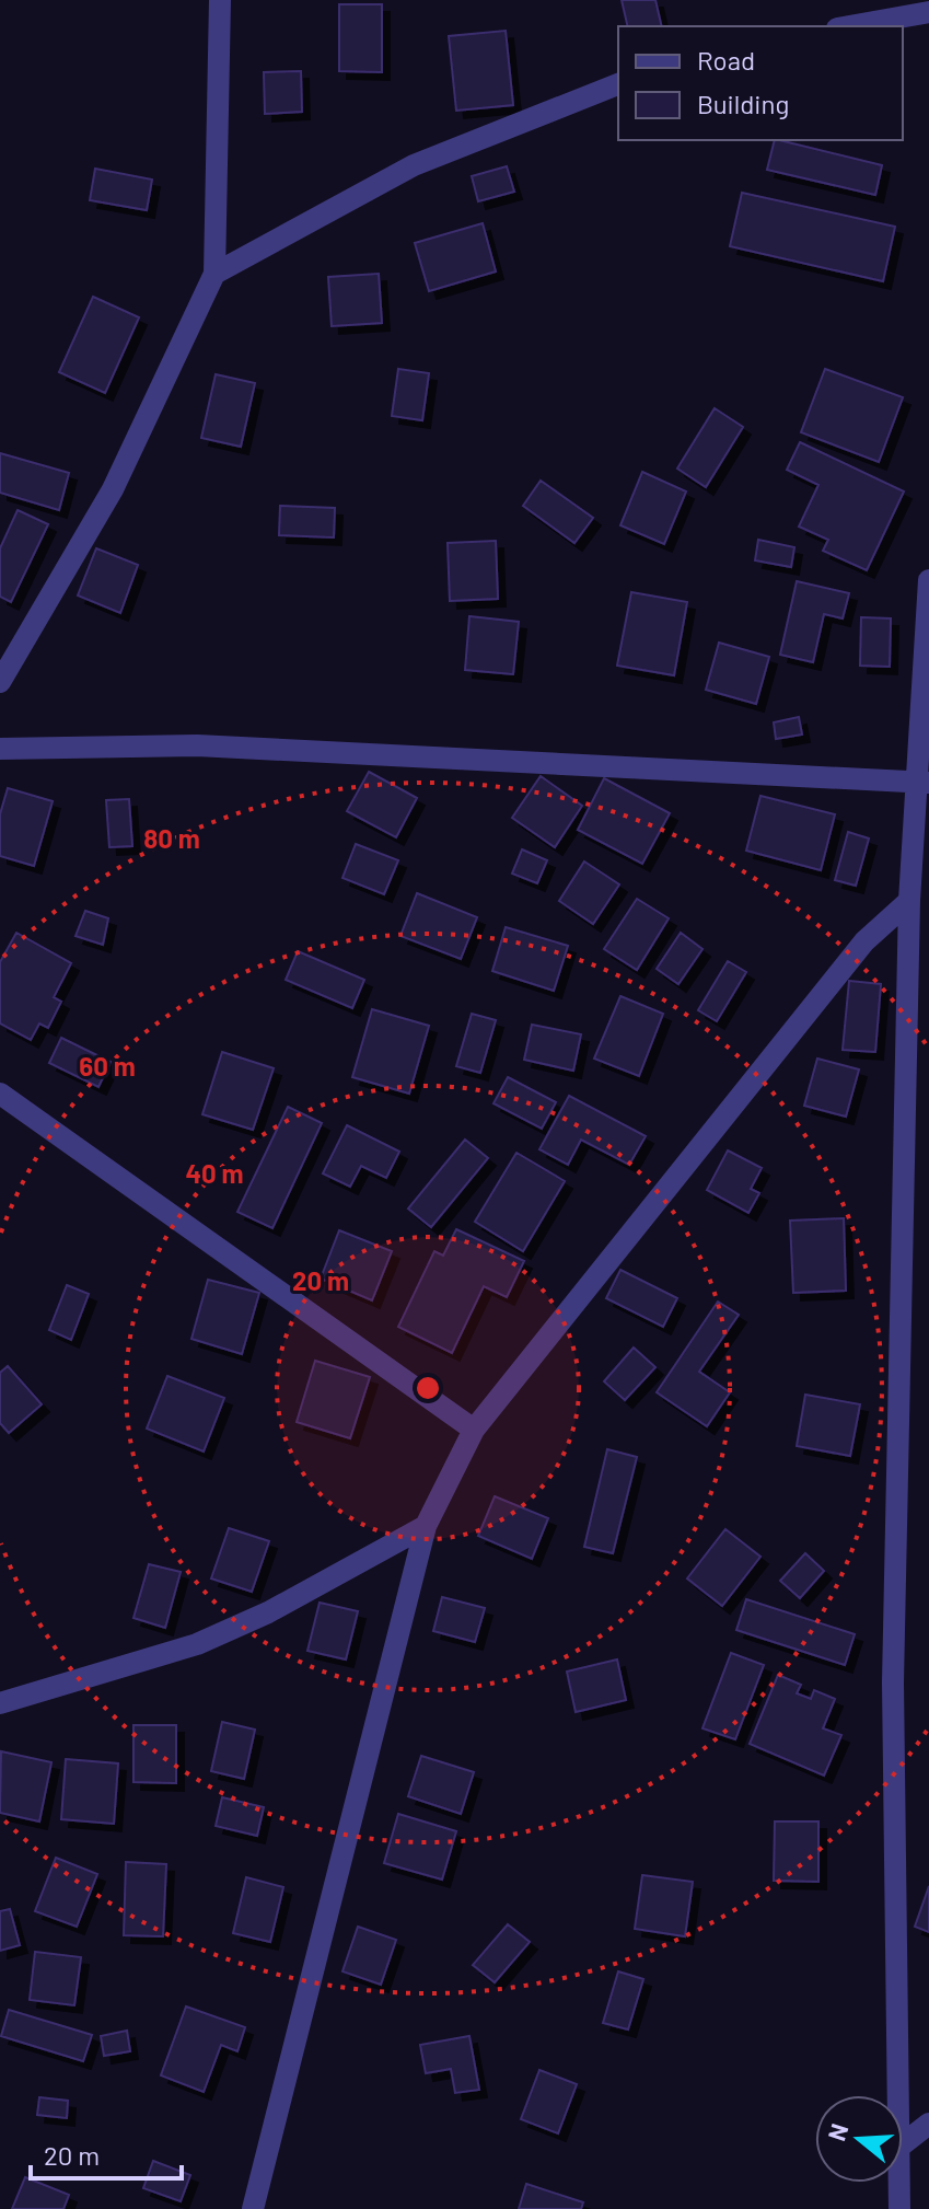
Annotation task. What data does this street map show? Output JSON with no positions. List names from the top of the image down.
{
  "legend": ["Road", "Building"],
  "scale_bar": "20 m",
  "north": "left",
  "rings": [
    "80 m",
    "60 m",
    "40 m",
    "20 m"
  ]
}
